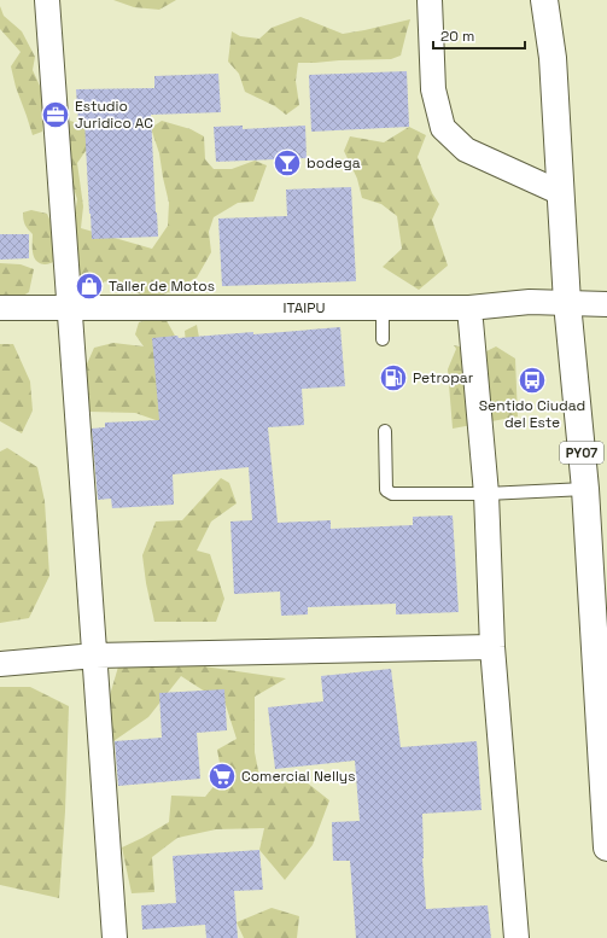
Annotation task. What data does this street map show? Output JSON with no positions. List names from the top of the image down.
{
  "streets": {
    "highway": ["PY07"],
    "street": ["ITAIPU"]
  },
  "crossings": [
    ["ITAIPU", "PY07"]
  ],
  "places": {
    "office": ["Estudio Juridico AC"],
    "bar": ["bodega"],
    "shop": ["Taller de Motos"],
    "fuel station": ["Petropar"],
    "bus stop": ["Sentido Ciudad del Este"],
    "supermarket": ["Comercial Nellys"]
  },
  "scale_bar": "20 m"
}
